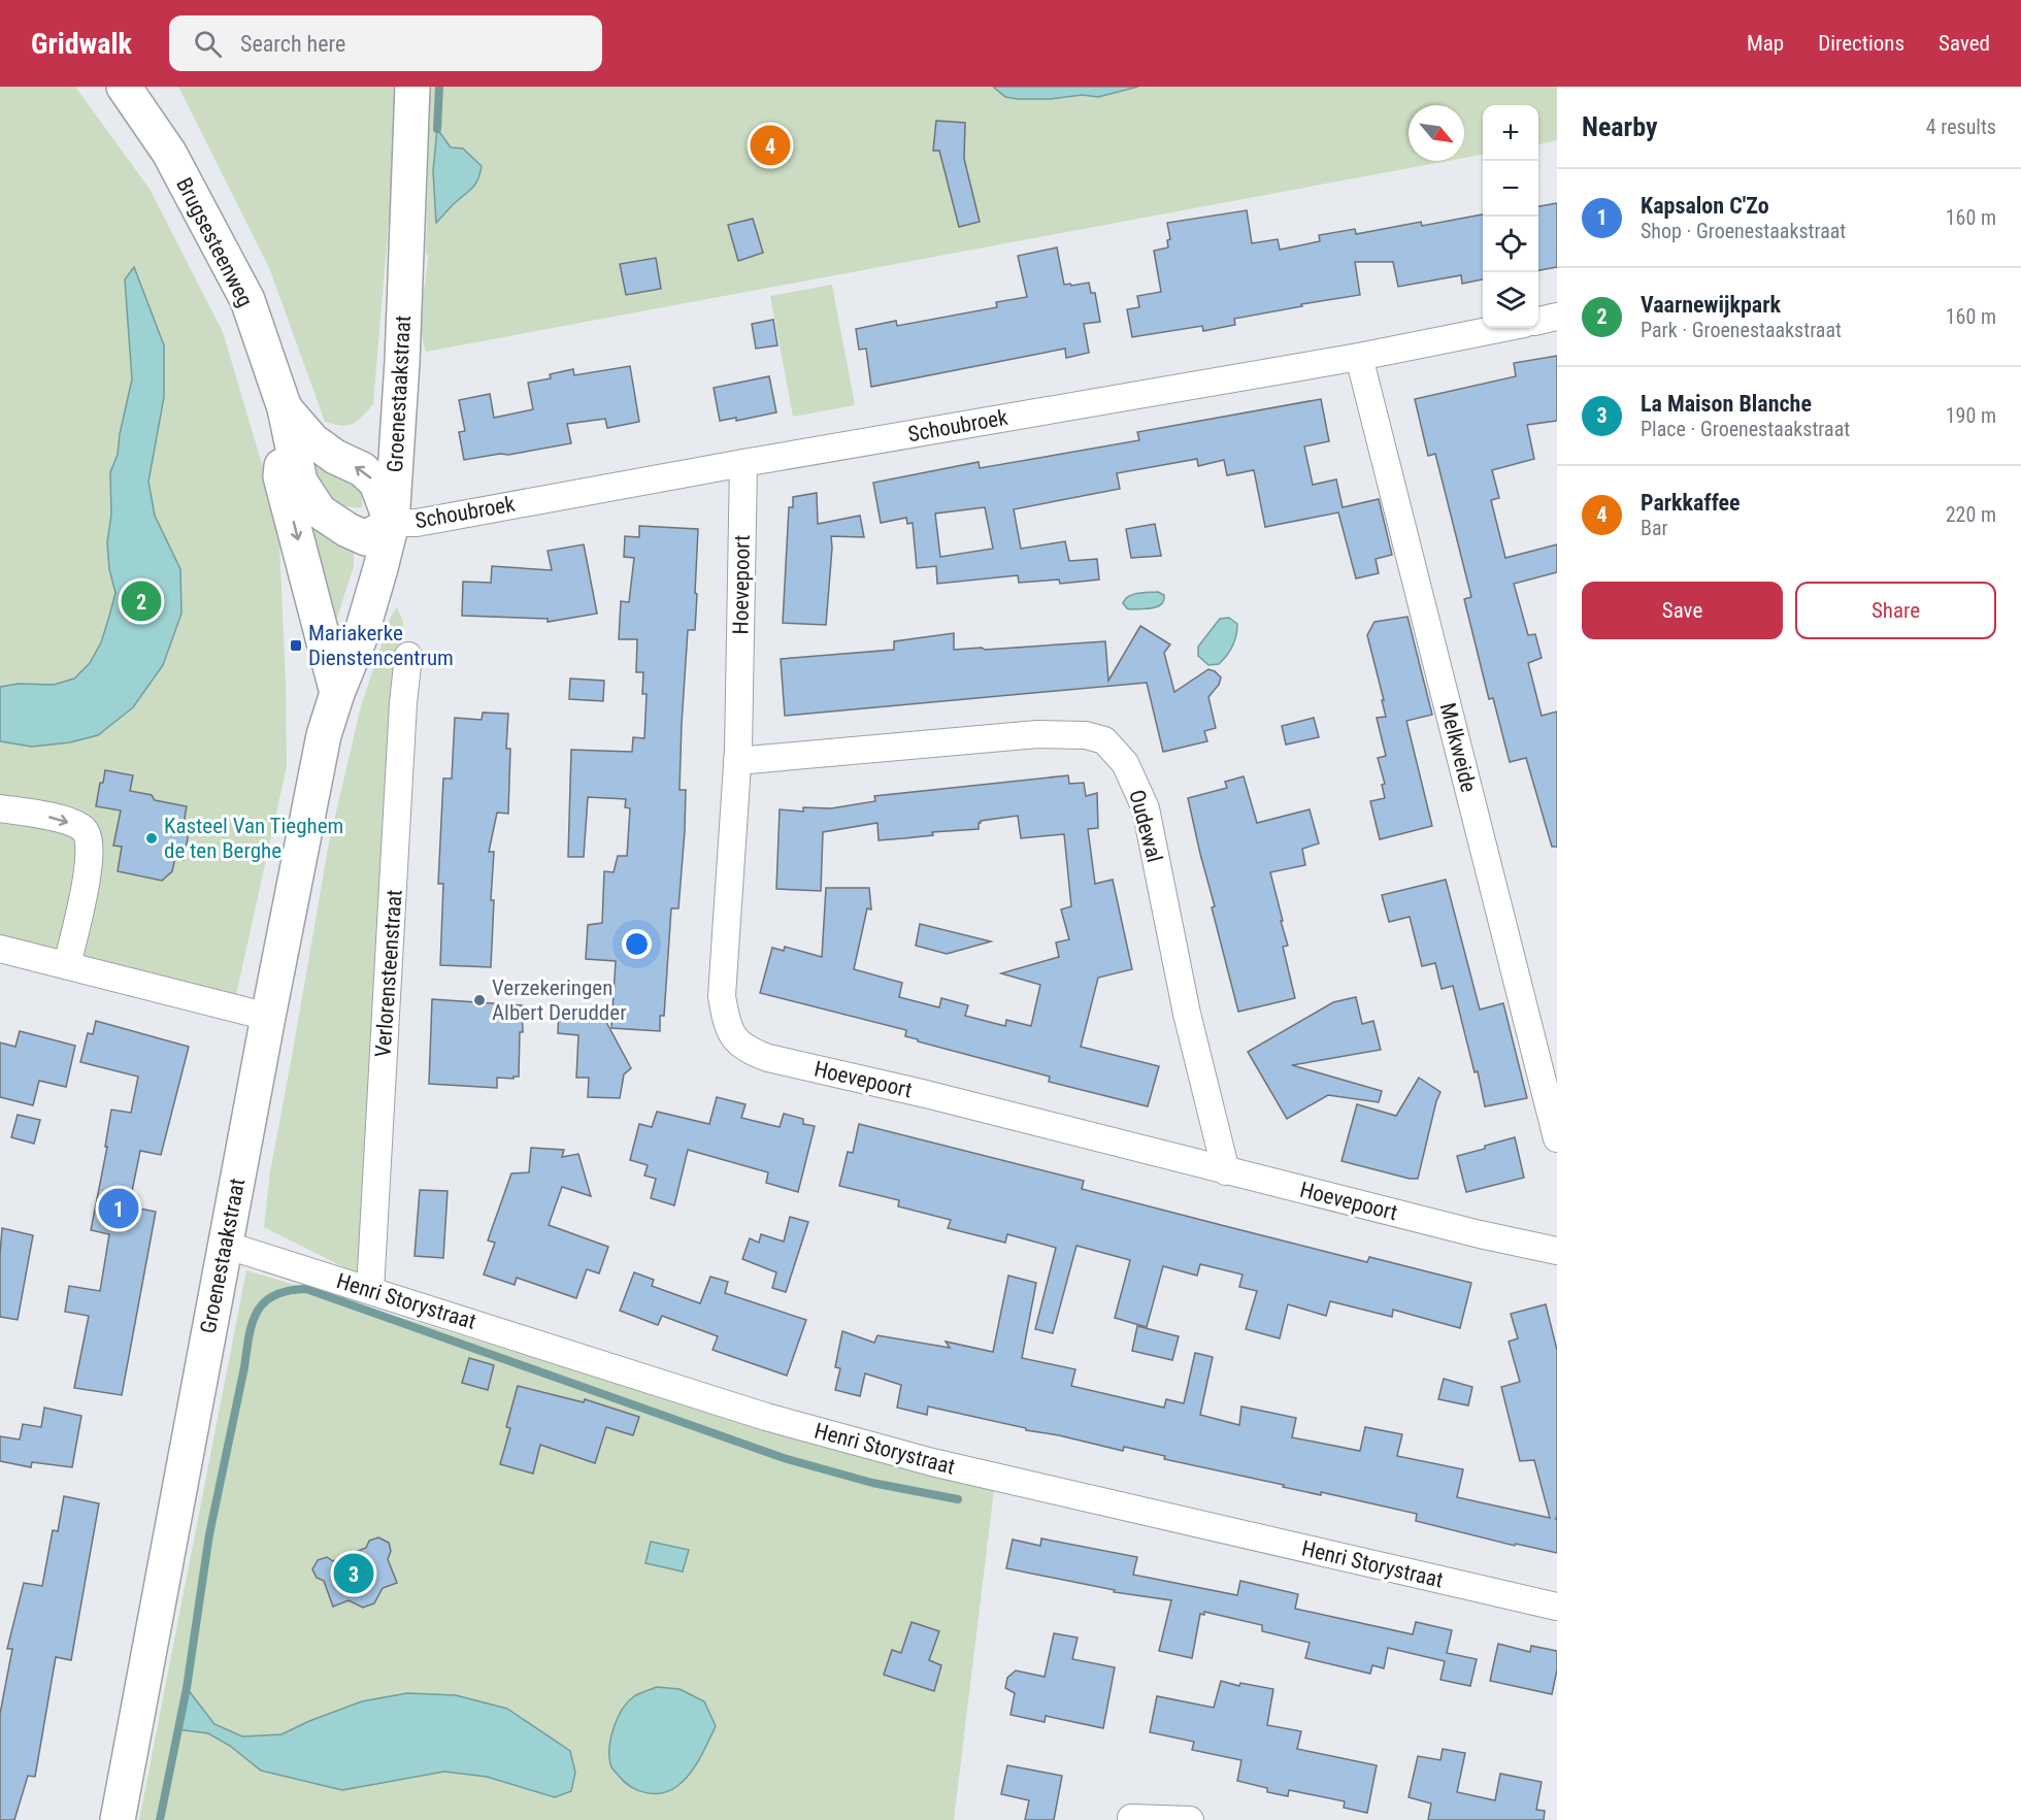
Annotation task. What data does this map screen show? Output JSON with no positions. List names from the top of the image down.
{
  "streets": {
    "street": [
      "Brugsesteenweg",
      "Groenestaakstraat",
      "Schoubroek",
      "Hoevepoort",
      "Melkweide",
      "Oudewal",
      "Verlorensteenstraat",
      "Henri Storystraat"
    ]
  },
  "crossings": [
    ["Groenestaakstraat", "Schoubroek"],
    ["Groenestaakstraat", "Henri Storystraat"],
    ["Schoubroek", "Hoevepoort"],
    ["Schoubroek", "Melkweide"],
    ["Hoevepoort", "Oudewal"],
    ["Verlorensteenstraat", "Henri Storystraat"]
  ],
  "places": {
    "transit": ["Mariakerke Dienstencentrum"],
    "other": ["Kasteel Van Tieghem de ten Berghe", "Verzekeringen Albert Derudder"]
  },
  "north": "bottom right",
  "page": {
    "header": "Gridwalk",
    "search": "Search here",
    "nav": ["Map", "Directions", "Saved"],
    "heading": ["Nearby", "4 results"],
    "map_buttons": ["+", "−"],
    "pins": [
      "4",
      "2",
      "1",
      "3"
    ],
    "list": [
      {
        "mark": "1",
        "name": "Kapsalon C'Zo",
        "note": "Shop · Groenestaakstraat",
        "value": "160 m"
      },
      {
        "mark": "2",
        "name": "Vaarnewijkpark",
        "note": "Park · Groenestaakstraat",
        "value": "160 m"
      },
      {
        "mark": "3",
        "name": "La Maison Blanche",
        "note": "Place · Groenestaakstraat",
        "value": "190 m"
      },
      {
        "mark": "4",
        "name": "Parkkaffee",
        "note": "Bar",
        "value": "220 m"
      }
    ],
    "buttons": ["Save", "Share"]
  }
}
